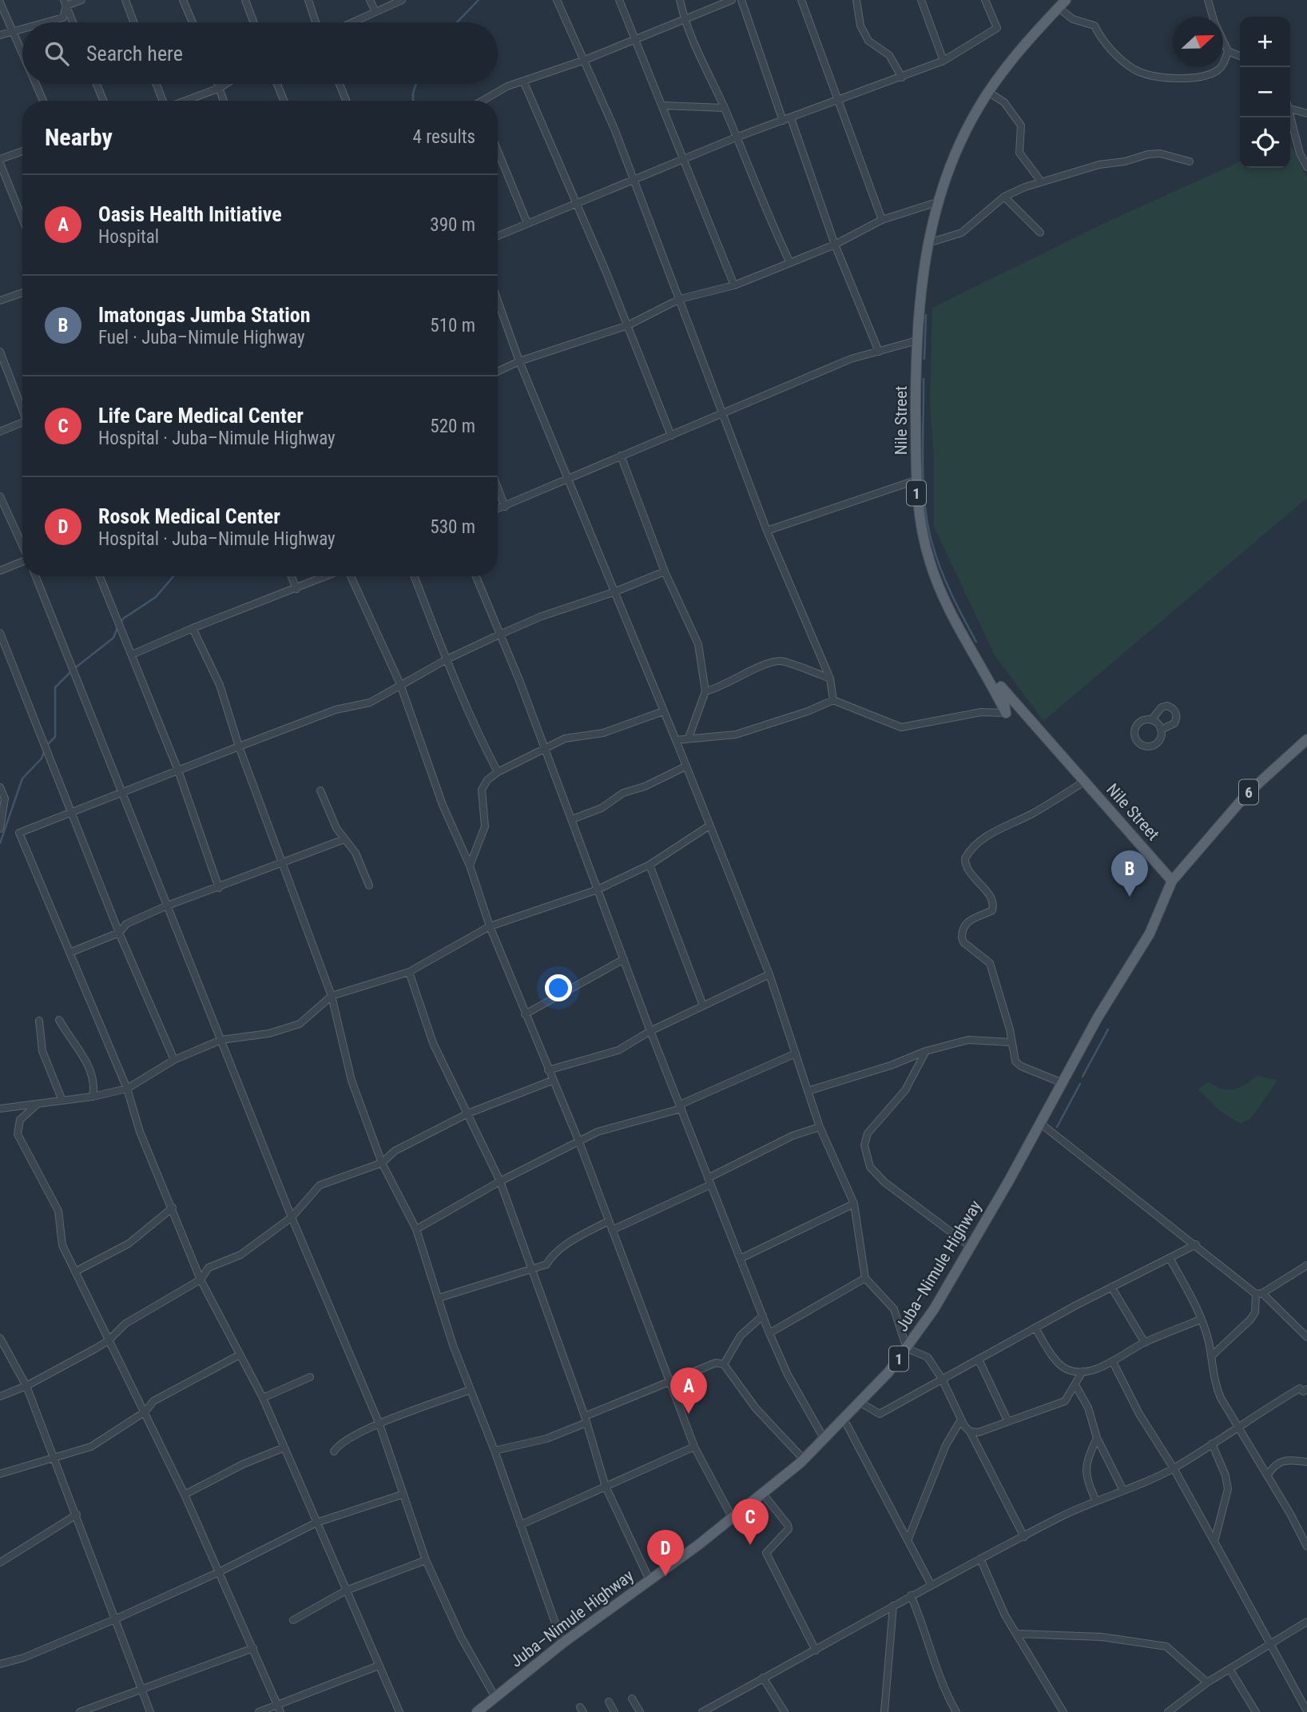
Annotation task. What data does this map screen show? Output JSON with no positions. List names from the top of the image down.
{
  "streets": {
    "main road": [
      "Nile Street",
      "1",
      "6",
      "Juba–Nimule Highway"
    ]
  },
  "crossings": [
    ["Nile Street", "6"],
    ["Nile Street", "Juba–Nimule Highway"],
    ["6", "Juba–Nimule Highway"]
  ],
  "north": "right",
  "page": {
    "map_buttons": ["+", "−"],
    "search": "Search here",
    "heading": ["Nearby", "4 results"],
    "list": [
      {
        "mark": "A",
        "name": "Oasis Health Initiative",
        "note": "Hospital",
        "value": "390 m"
      },
      {
        "mark": "B",
        "name": "Imatongas Jumba Station",
        "note": "Fuel · Juba–Nimule Highway",
        "value": "510 m"
      },
      {
        "mark": "C",
        "name": "Life Care Medical Center",
        "note": "Hospital · Juba–Nimule Highway",
        "value": "520 m"
      },
      {
        "mark": "D",
        "name": "Rosok Medical Center",
        "note": "Hospital · Juba–Nimule Highway",
        "value": "530 m"
      }
    ],
    "pins": [
      "B",
      "A",
      "C",
      "D"
    ]
  }
}
